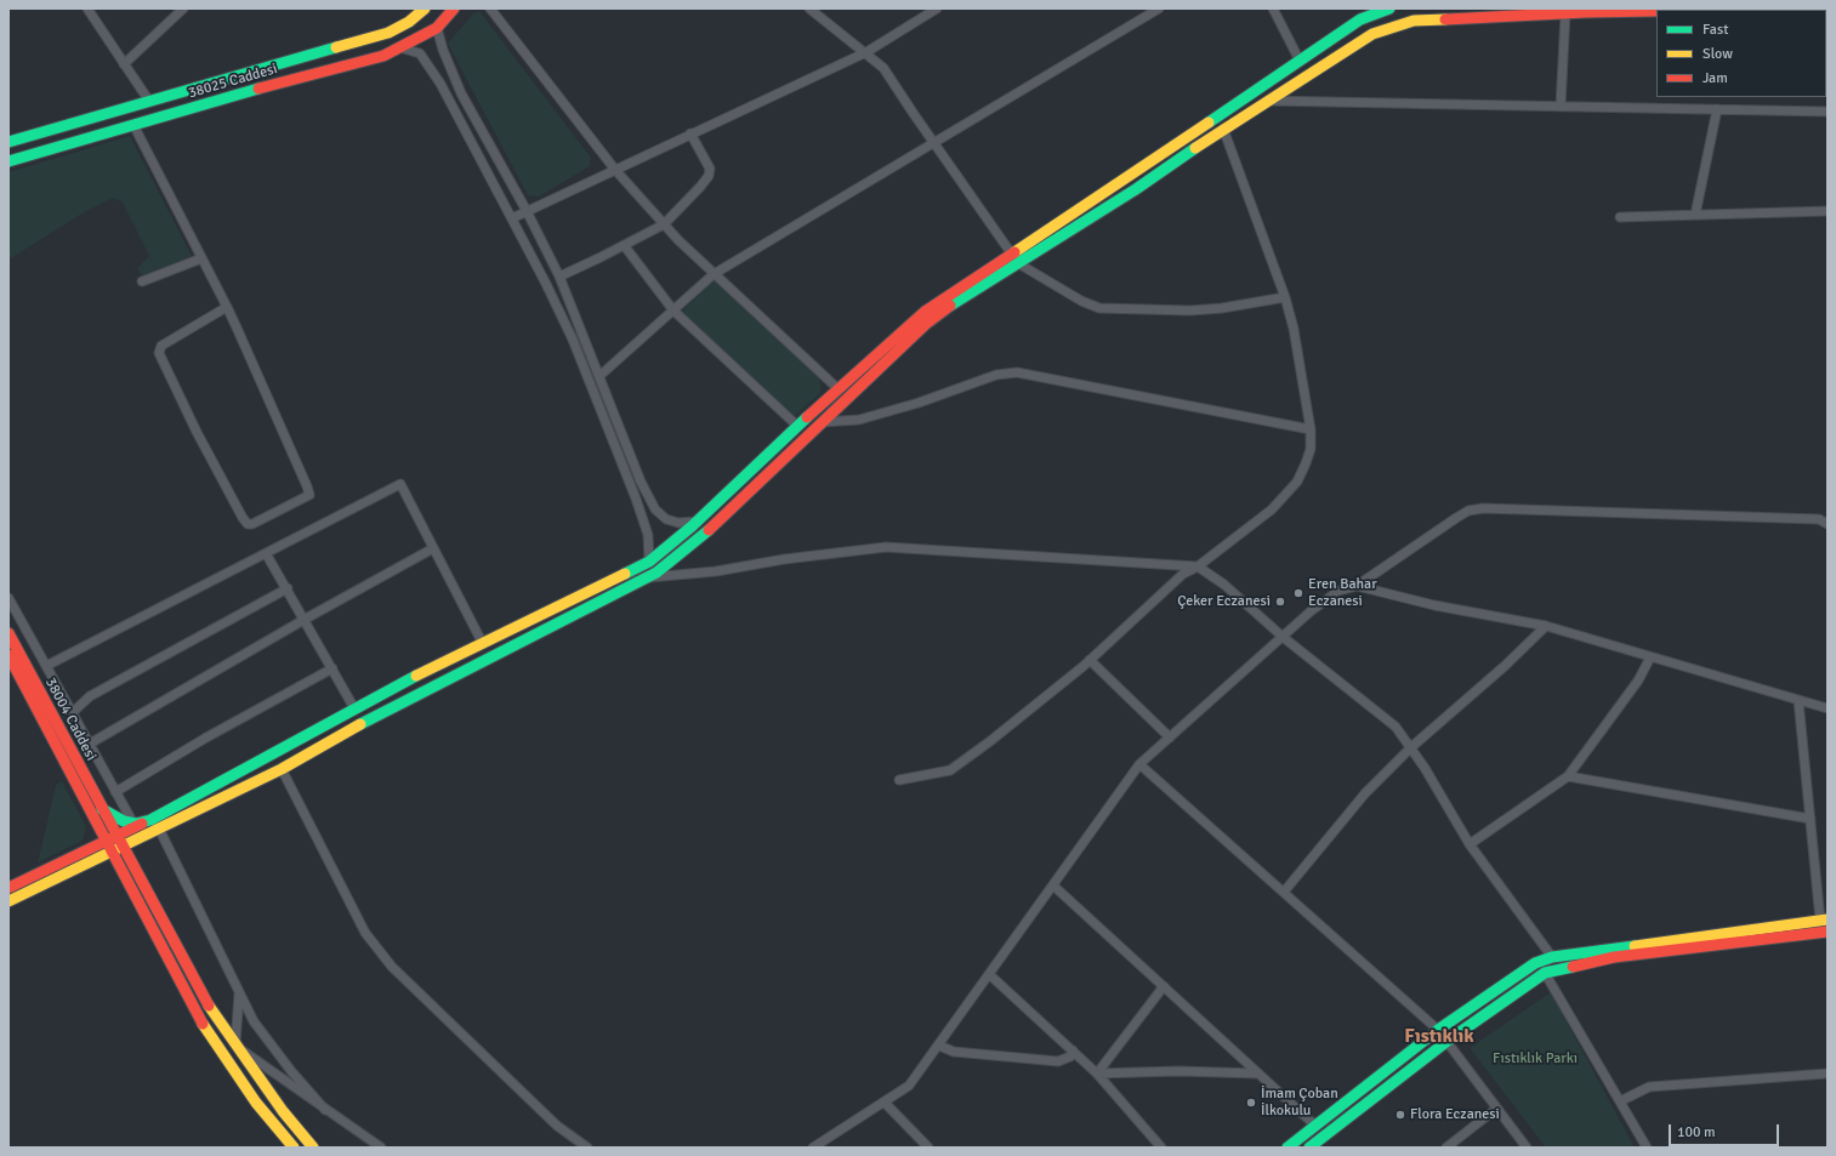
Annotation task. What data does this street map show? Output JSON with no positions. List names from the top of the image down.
{
  "streets": {
    "street": ["38025 Caddesi", "38004 Caddesi"]
  },
  "districts": ["Fıstıklık"],
  "parks": ["Fıstıklık Parkı"],
  "places": [
    "Eren Bahar Eczanesi",
    "Çeker Eczanesi",
    "İmam Çoban İlkokulu",
    "Flora Eczanesi"
  ],
  "legend": ["Fast", "Slow", "Jam"],
  "scale_bar": "100 m"
}
